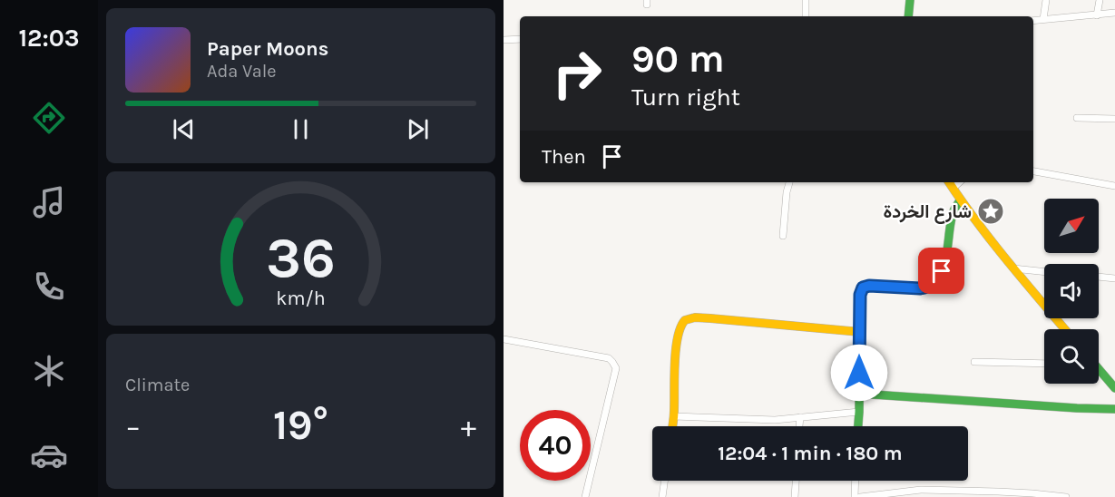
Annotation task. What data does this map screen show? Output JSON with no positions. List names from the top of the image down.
{
  "places": {
    "place": ["شارع الخردة"]
  },
  "north": "top right",
  "page": {
    "tabs": "12:03",
    "turn": ["90 m", "Turn right"],
    "song": ["Paper Moons", "Ada Vale"],
    "then": "Then",
    "tile": "Climate",
    "heat": ["−", "19°", "+"],
    "limit": "40",
    "trip": "12:04 · 1 min · 180 m",
    "gauge": ["36", "km/h"]
  }
}
